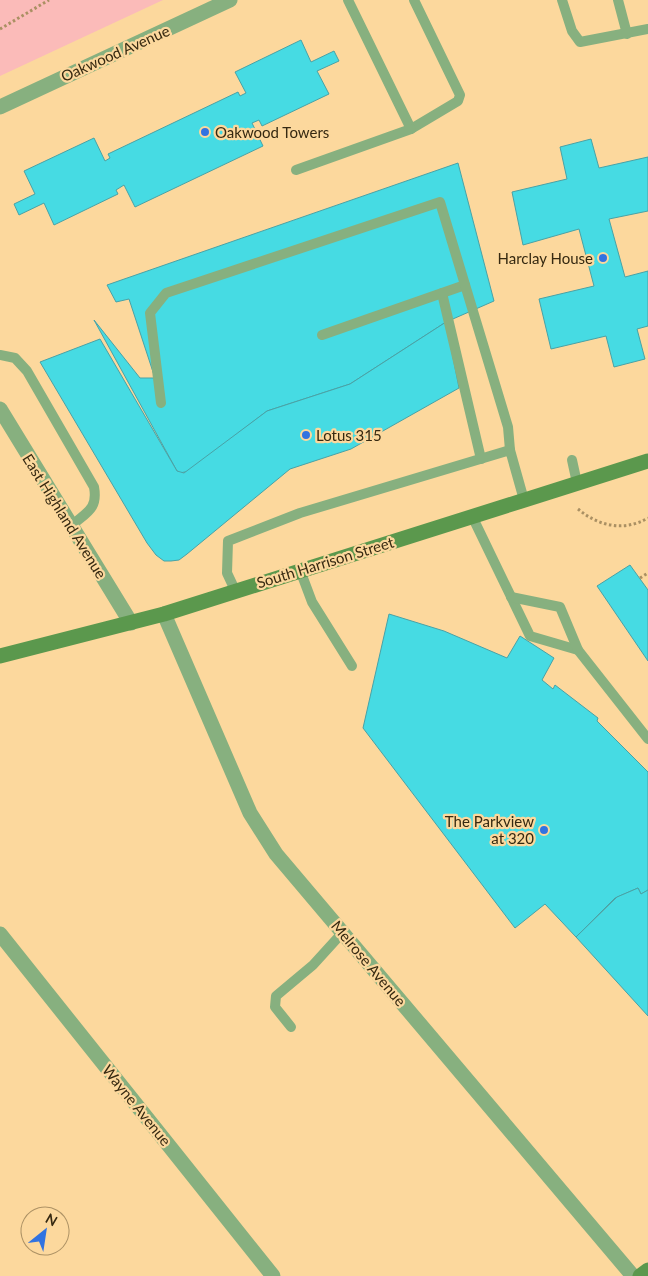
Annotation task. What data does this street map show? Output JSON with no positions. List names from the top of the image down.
{
  "streets": {
    "main road": ["South Harrison Street"],
    "street": [
      "Oakwood Avenue",
      "East Highland Avenue",
      "Melrose Avenue",
      "Wayne Avenue"
    ]
  },
  "crossings": [
    ["East Highland Avenue", "South Harrison Street"],
    ["South Harrison Street", "Melrose Avenue"]
  ],
  "places": [
    "Oakwood Towers",
    "Harclay House",
    "Lotus 315",
    "The Parkview at 320"
  ],
  "north": "top right"
}
